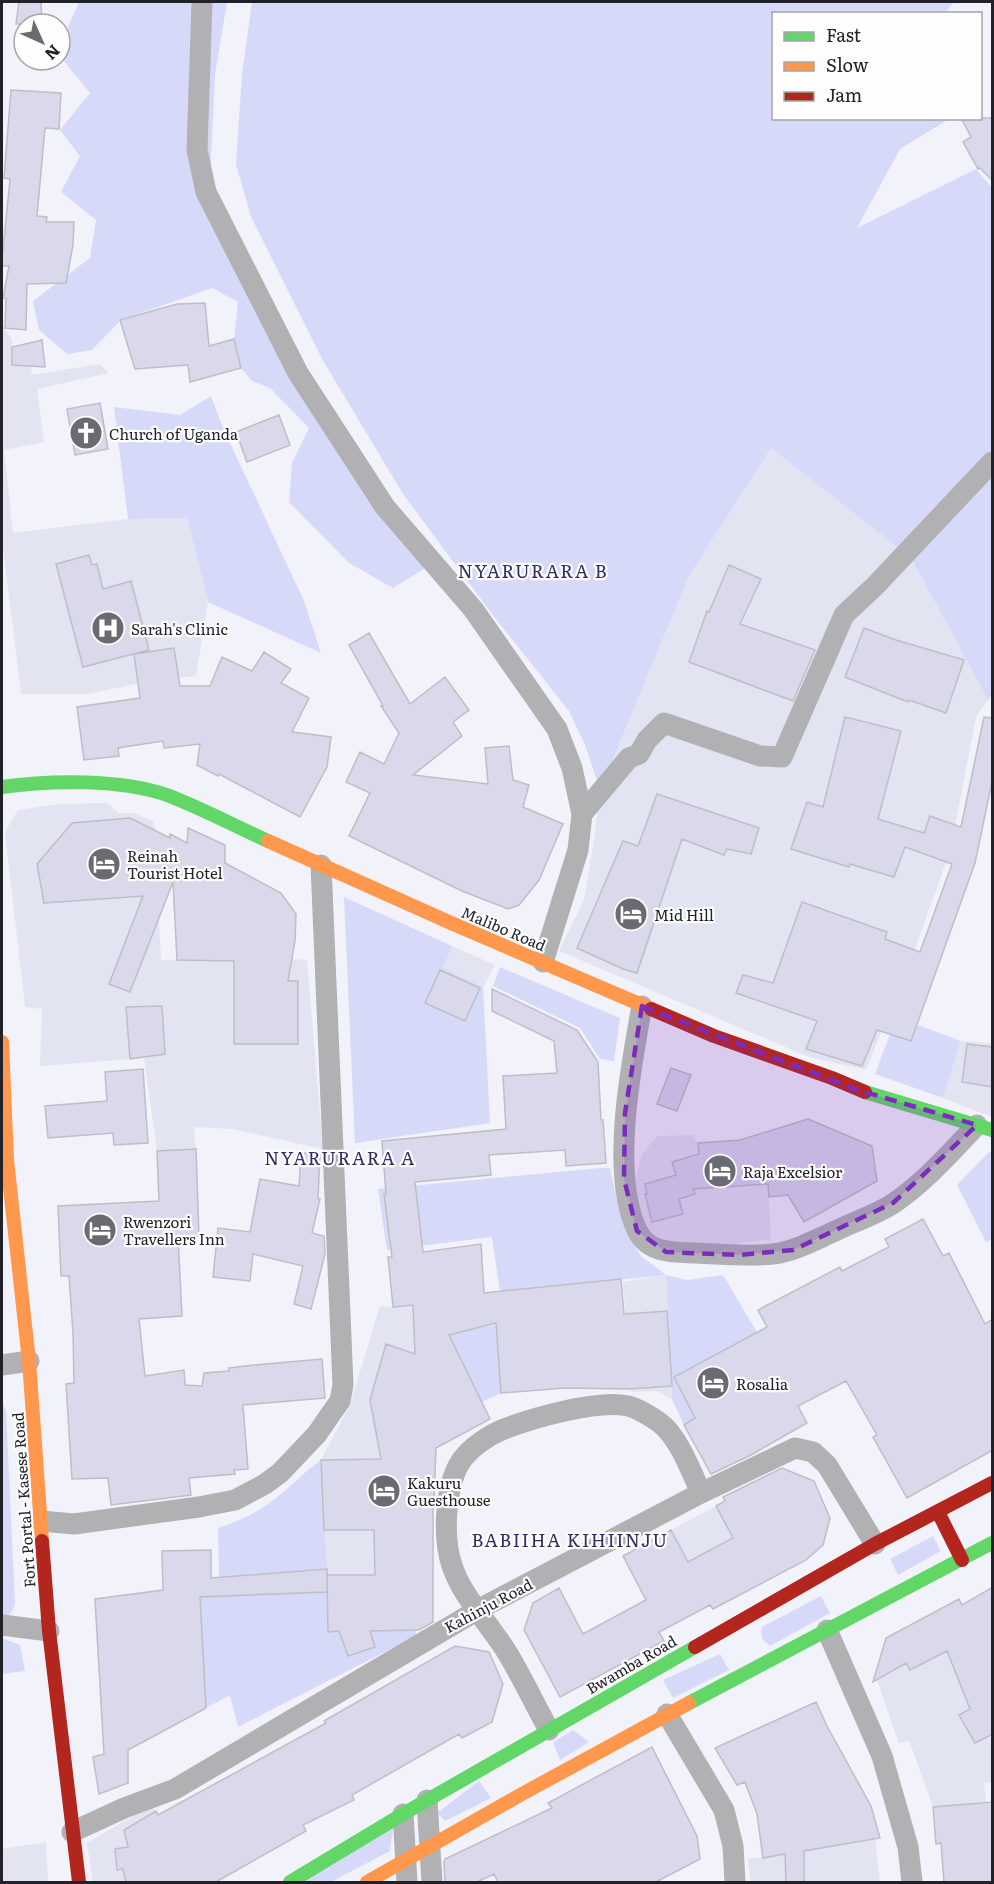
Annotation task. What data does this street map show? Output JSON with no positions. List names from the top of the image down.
{
  "streets": {
    "main road": ["Malibo Road", "Fort Portal - Kasese Road", "Bwamba Road"],
    "street": ["Kahinju Road"]
  },
  "crossings": [
    ["Fort Portal - Kasese Road", "Kahinju Road"],
    ["Kahinju Road", "Bwamba Road"]
  ],
  "districts": ["NYARURARA B", "NYARURARA A", "BABIIHA KIHIINJU"],
  "places": {
    "church": ["Church of Uganda"],
    "hospital": ["Sarah's Clinic"],
    "hotel": [
      "Reinah Tourist Hotel",
      "Mid Hill",
      "Raja Excelsior",
      "Rwenzori Travellers Inn",
      "Rosalia",
      "Kakuru Guesthouse"
    ]
  },
  "legend": ["Fast", "Slow", "Jam"],
  "north": "bottom right"
}
